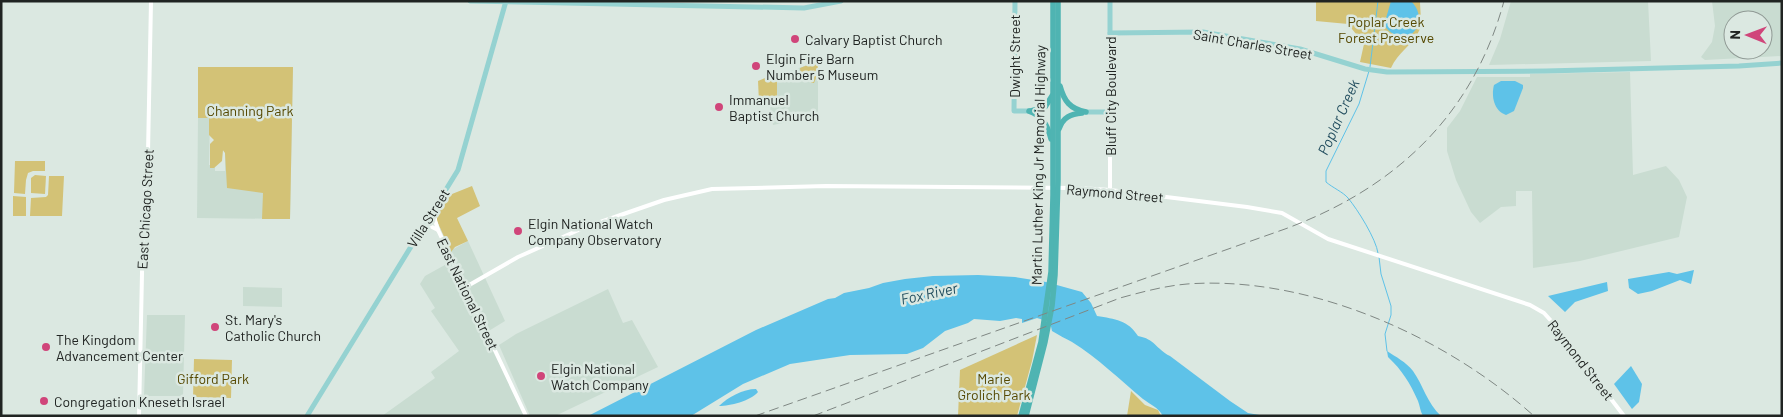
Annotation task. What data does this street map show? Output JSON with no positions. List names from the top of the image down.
{
  "streets": {
    "highway": ["Martin Luther King Jr Memorial Highway"],
    "main road": [
      "Saint Charles Street",
      "Dwight Street",
      "Bluff City Boulevard",
      "Villa Street"
    ],
    "street": ["Raymond Street", "East Chicago Street", "East National Street"]
  },
  "crossings": [
    ["Saint Charles Street", "Bluff City Boulevard"],
    ["Bluff City Boulevard", "Raymond Street"],
    ["Raymond Street", "East National Street"],
    ["Villa Street", "East National Street"]
  ],
  "water": ["Poplar Creek", "Fox River"],
  "parks": [
    "Poplar Creek Forest Preserve",
    "Channing Park",
    "Gifford Park",
    "Marie Grolich Park"
  ],
  "places": [
    "Calvary Baptist Church",
    "Elgin Fire Barn Number 5 Museum",
    "Immanuel Baptist Church",
    "Elgin National Watch Company Observatory",
    "St. Mary's Catholic Church",
    "The Kingdom Advancement Center",
    "Elgin National Watch Company",
    "Congregation Kneseth Israel"
  ],
  "north": "left"
}
